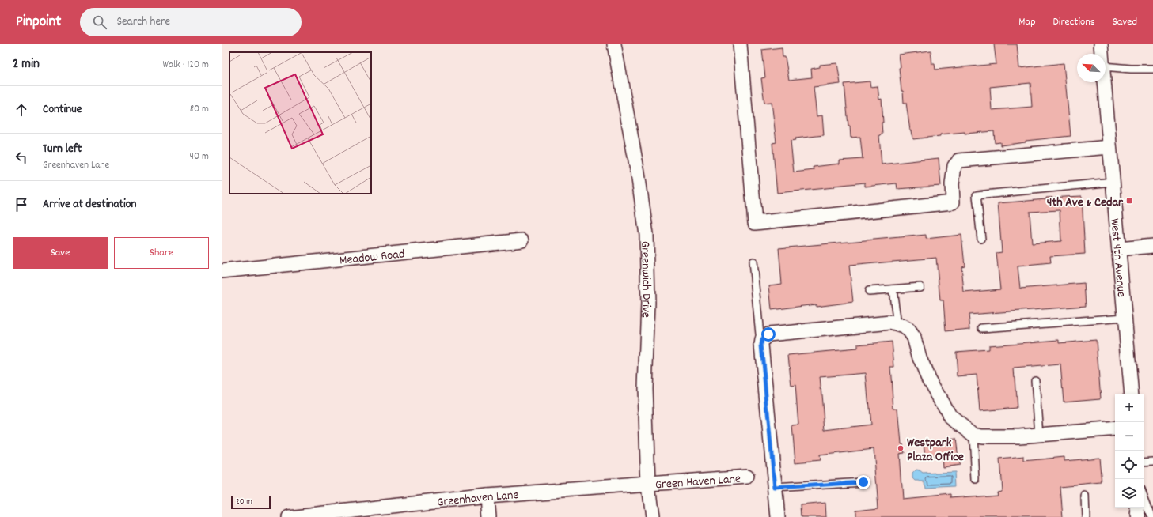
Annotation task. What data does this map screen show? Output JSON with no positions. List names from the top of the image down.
{
  "streets": {
    "street": [
      "Meadow Road",
      "West 4th Avenue",
      "Greenwich Drive",
      "Green Haven Lane",
      "Greenhaven Lane"
    ]
  },
  "crossings": [
    ["Greenwich Drive", "Green Haven Lane"],
    ["Greenwich Drive", "Greenhaven Lane"],
    ["Green Haven Lane", "Greenhaven Lane"]
  ],
  "places": {
    "transit": ["4th Ave & Cedar"],
    "other": ["Westpark Plaza Office"]
  },
  "scale_bar": "20 m",
  "north": "top left",
  "page": {
    "header": "Pinpoint",
    "search": "Search here",
    "nav": ["Map", "Directions", "Saved"],
    "heading": ["2 min", "Walk · 120 m"],
    "list": [
      ["Continue", "80 m"],
      ["Turn left", "Greenhaven Lane", "40 m"],
      "Arrive at destination"
    ],
    "buttons": ["Save", "Share"],
    "map_buttons": ["+", "−"],
    "scale": "20 m"
  }
}
